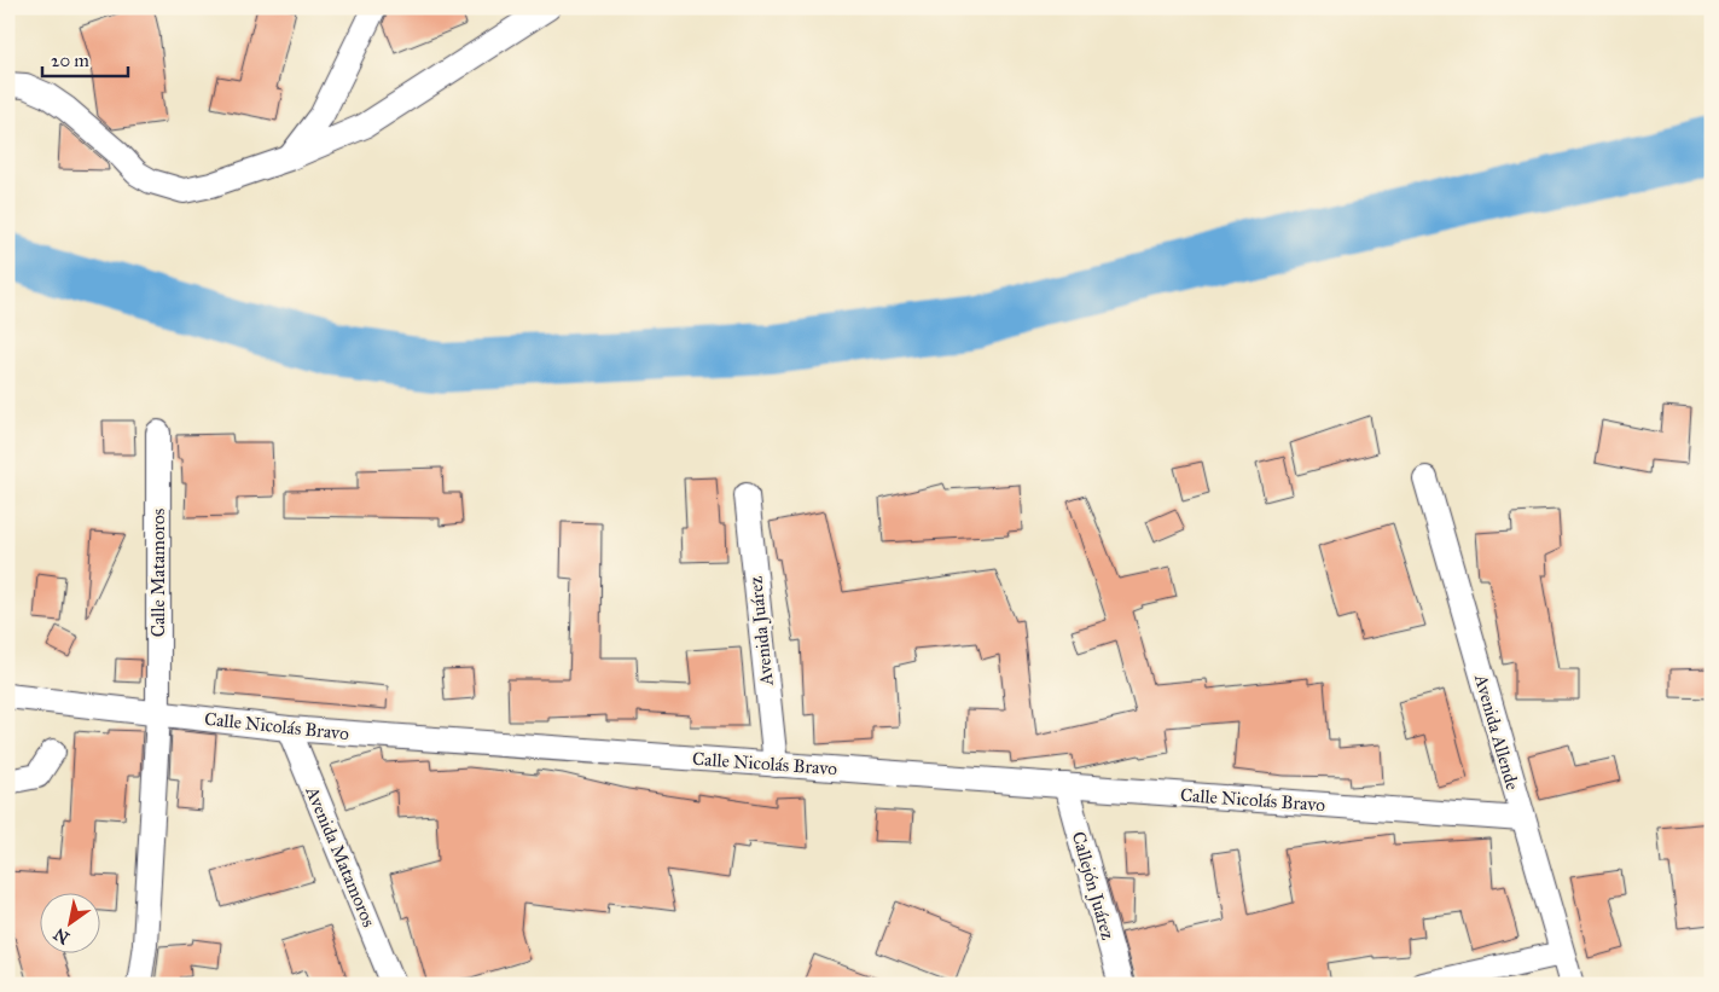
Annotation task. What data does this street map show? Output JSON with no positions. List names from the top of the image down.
{
  "streets": {
    "street": [
      "Calle Matamoros",
      "Avenida Juárez",
      "Calle Nicolás Bravo",
      "Avenida Allende",
      "Avenida Matamoros",
      "Callejón Juárez"
    ]
  },
  "crossings": [
    ["Calle Matamoros", "Calle Nicolás Bravo"],
    ["Avenida Juárez", "Calle Nicolás Bravo"],
    ["Calle Nicolás Bravo", "Avenida Allende"],
    ["Calle Nicolás Bravo", "Avenida Matamoros"],
    ["Calle Nicolás Bravo", "Callejón Juárez"]
  ],
  "scale_bar": "20 m",
  "north": "bottom left"
}
